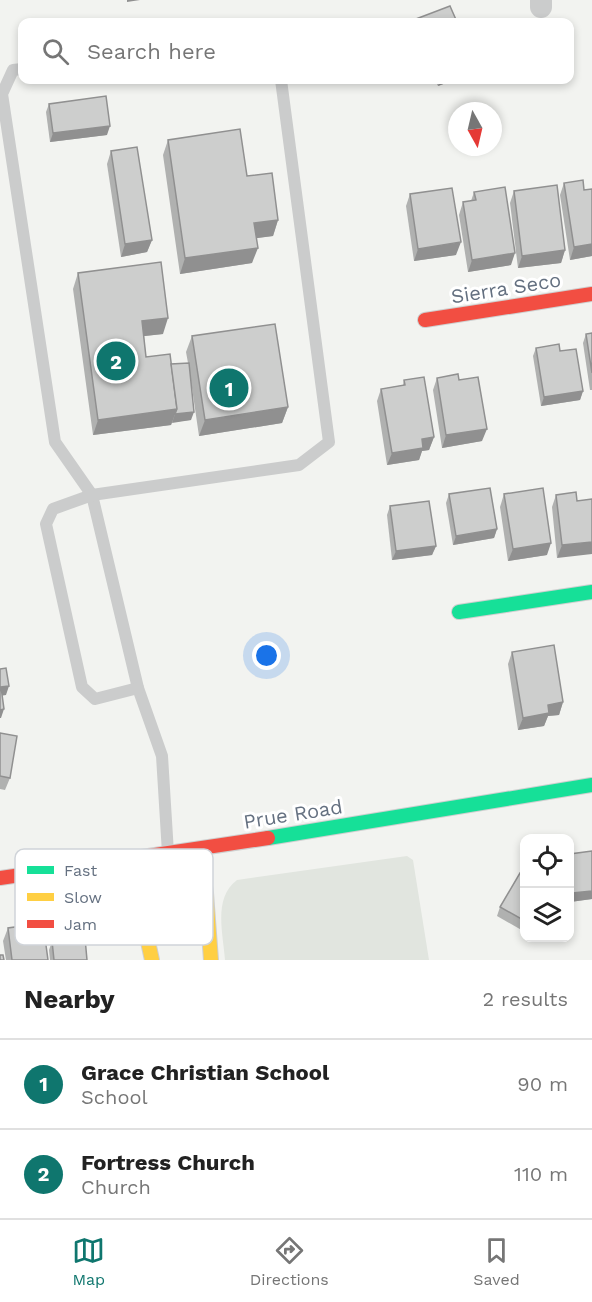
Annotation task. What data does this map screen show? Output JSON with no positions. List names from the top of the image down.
{
  "streets": {
    "main road": ["Sierra Seco", "Prue Road"]
  },
  "legend": ["Fast", "Slow", "Jam"],
  "north": "bottom",
  "page": {
    "search": "Search here",
    "pins": ["2", "1"],
    "heading": ["Nearby", "2 results"],
    "list": [
      {
        "mark": "1",
        "name": "Grace Christian School",
        "note": "School",
        "value": "90 m"
      },
      {
        "mark": "2",
        "name": "Fortress Church",
        "note": "Church",
        "value": "110 m"
      }
    ],
    "nav": ["Map", "Directions", "Saved"]
  }
}
